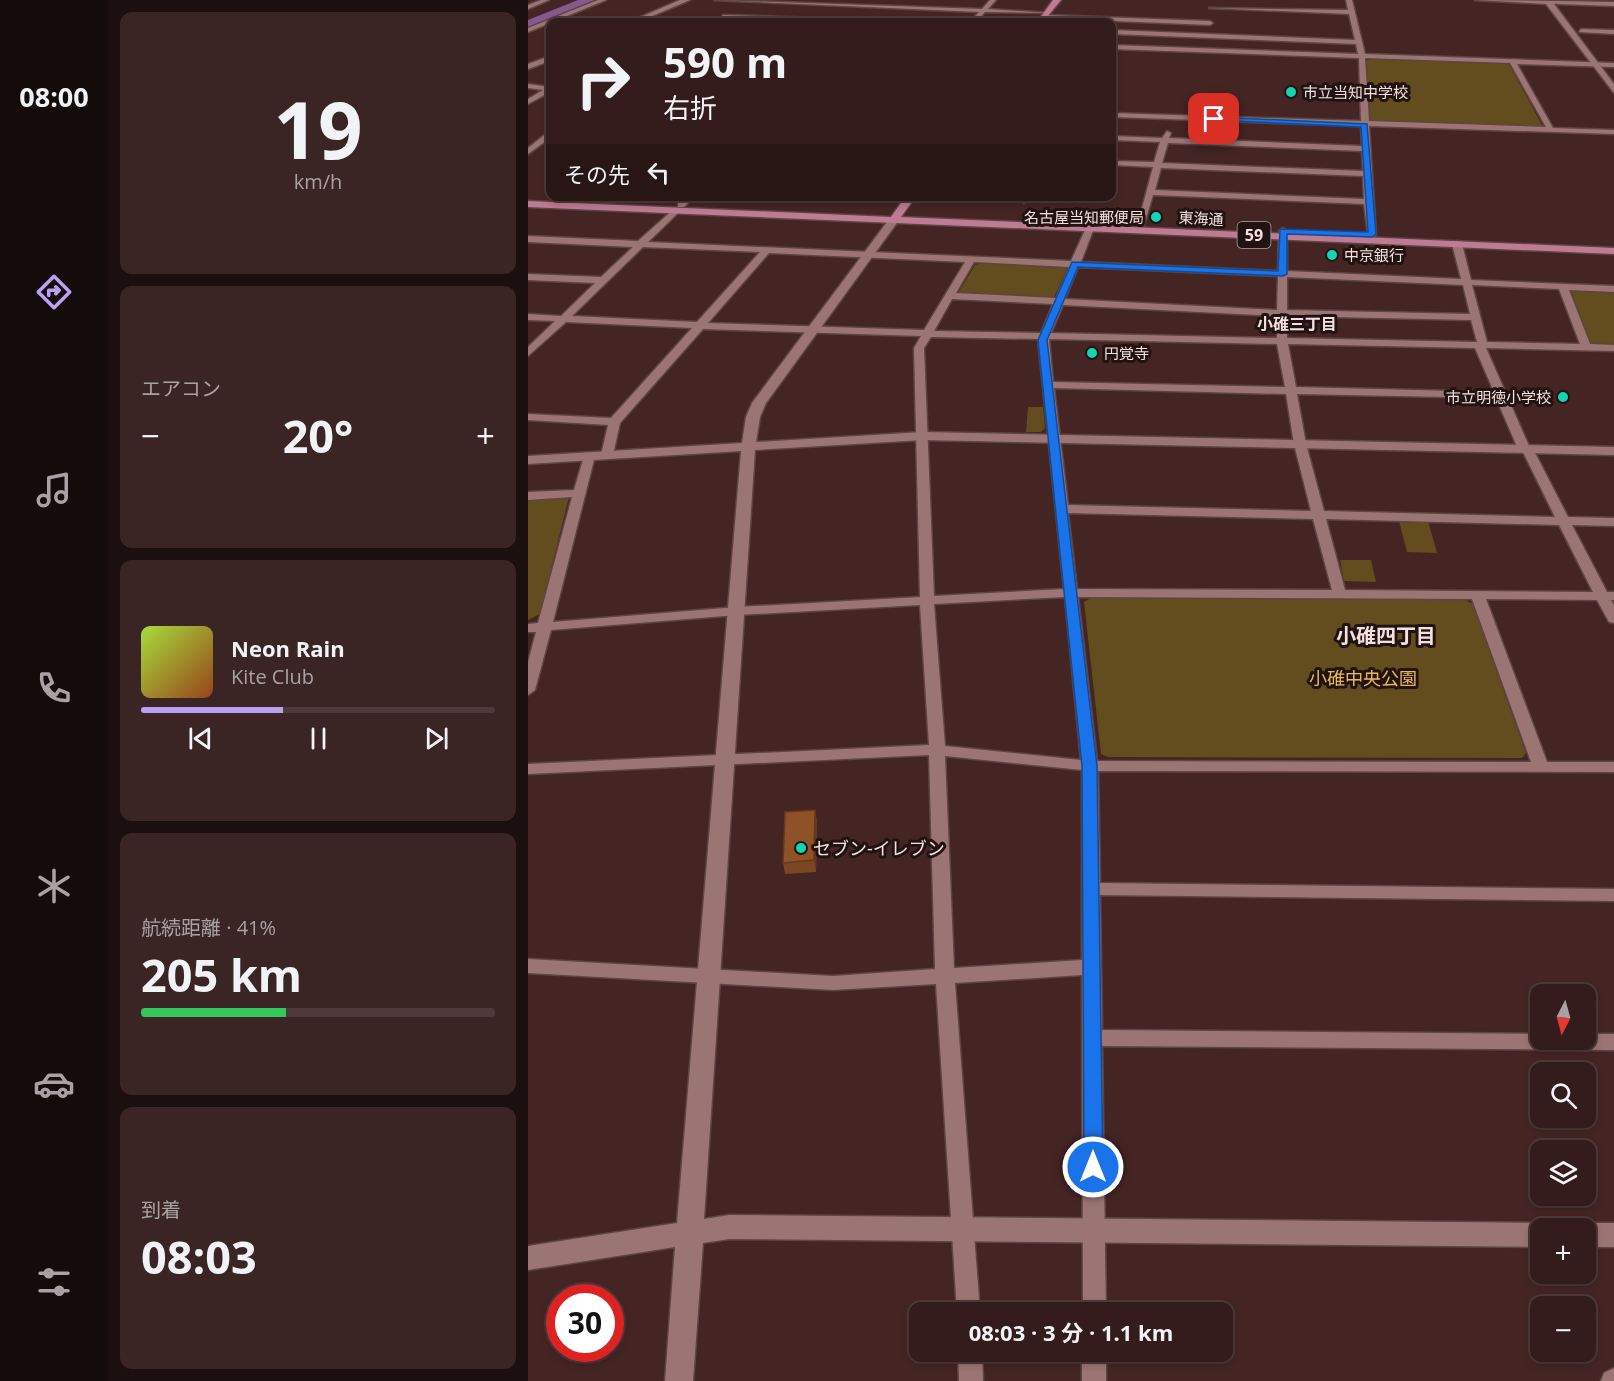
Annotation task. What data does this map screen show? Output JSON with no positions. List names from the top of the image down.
{
  "streets": {
    "main road": ["東海通", "59"]
  },
  "districts": ["小碓三丁目", "小碓四丁目"],
  "parks": ["小碓中央公園"],
  "places": [
    "市立当知中学校",
    "名古屋当知郵便局",
    "中京銀行",
    "円覚寺",
    "市立明徳小学校",
    "セブン-イレブン"
  ],
  "north": "bottom",
  "page": {
    "tabs": "08:00",
    "tile": [
      ["19", "km/h"],
      "エアコン",
      ["航続距離 · 41%", "205 km"],
      ["到着", "08:03"]
    ],
    "turn": ["590 m", "右折"],
    "then": "その先",
    "heat": ["−", "20°", "+"],
    "song": ["Neon Rain", "Kite Club"],
    "map_buttons": ["+", "−"],
    "limit": "30",
    "trip": "08:03 · 3 分 · 1.1 km"
  }
}
